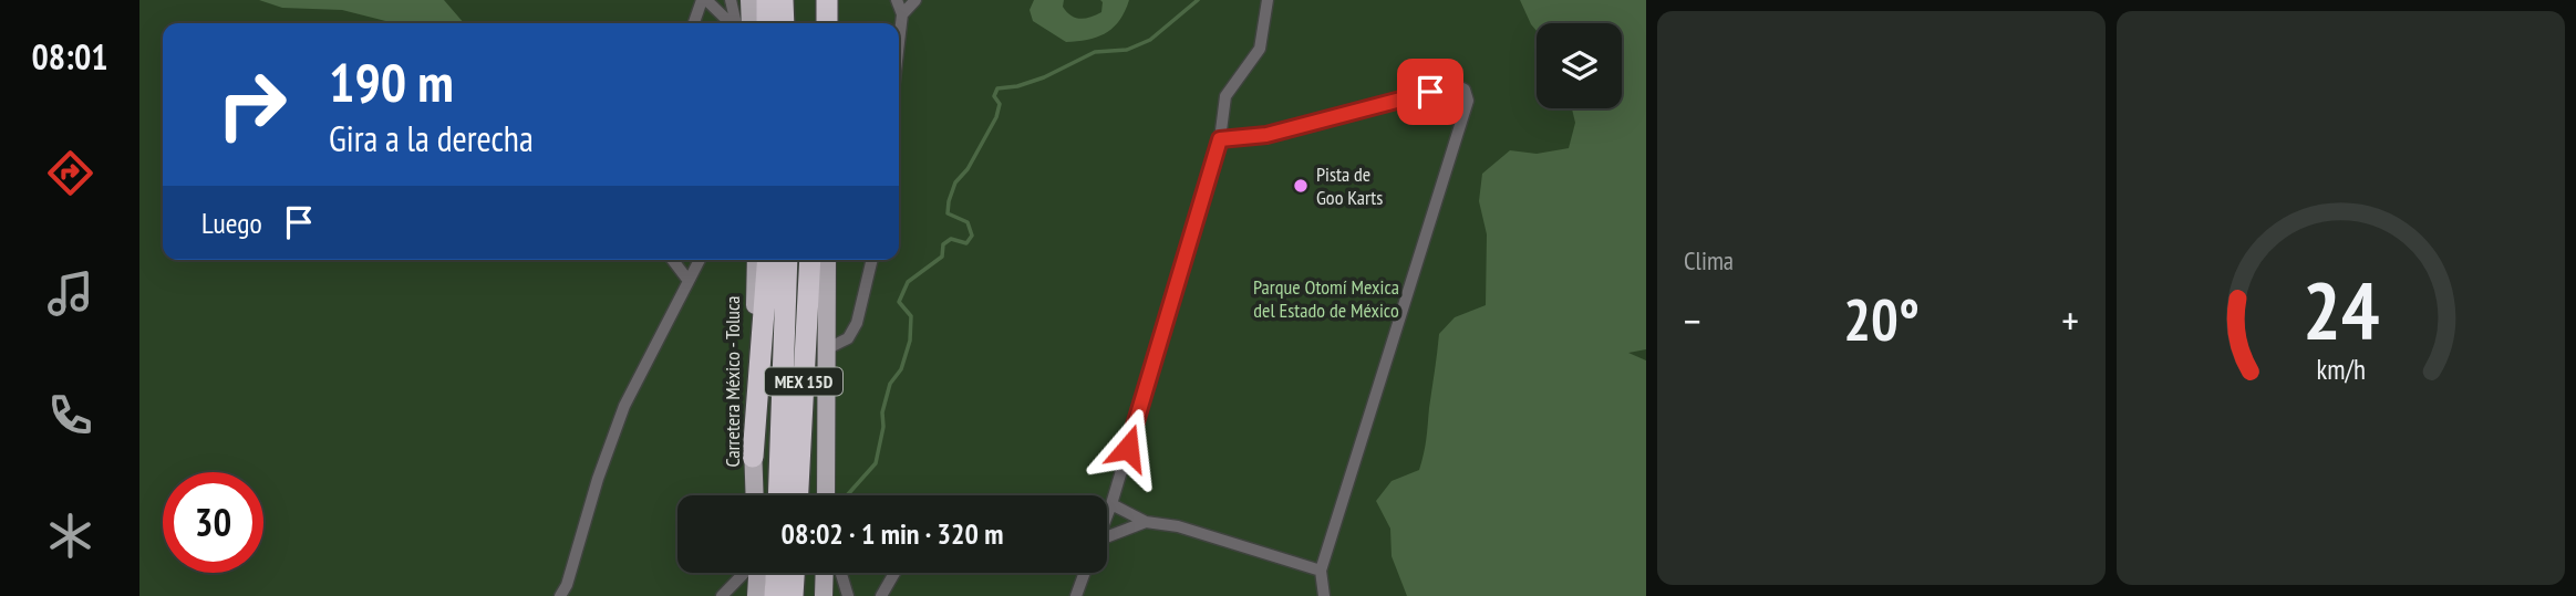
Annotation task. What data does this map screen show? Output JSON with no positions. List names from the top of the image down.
{
  "streets": {
    "highway": ["MEX 15D"],
    "main road": ["Carretera México - Toluca"]
  },
  "parks": ["Parque Otomí Mexica del Estado de México"],
  "places": ["Pista de Goo Karts"],
  "page": {
    "tabs": "08:01",
    "tile": "Clima",
    "turn": ["190 m", "Gira a la derecha"],
    "then": "Luego",
    "heat": ["−", "20°", "+"],
    "limit": "30",
    "trip": "08:02 · 1 min · 320 m",
    "gauge": ["24", "km/h"]
  }
}
